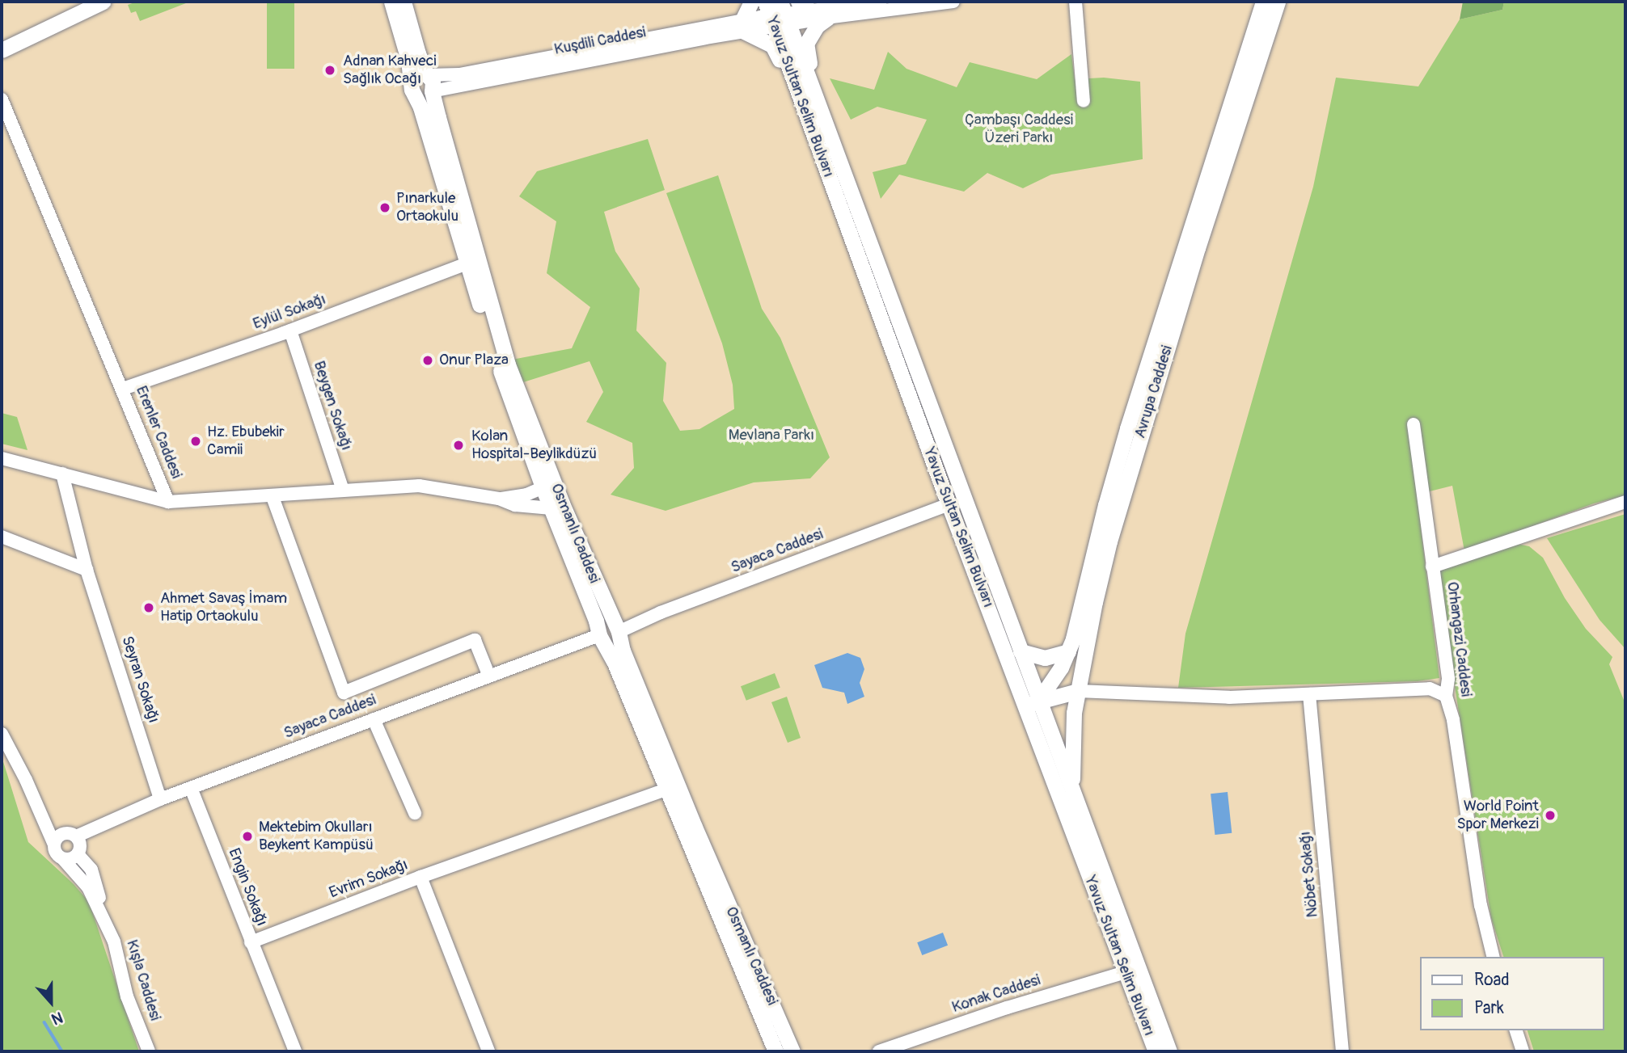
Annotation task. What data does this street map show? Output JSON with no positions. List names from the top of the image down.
{
  "streets": {
    "main road": ["Yavuz Sultan Selim Bulvarı", "Avrupa Caddesi", "Osmanlı Caddesi"],
    "street": [
      "Kuşdili Caddesi",
      "Eylül Sokağı",
      "Beygen Sokağı",
      "Erenler Caddesi",
      "Sayaca Caddesi",
      "Orhangazi Caddesi",
      "Seyran Sokağı",
      "Nöbet Sokağı",
      "Evrim Sokağı",
      "Engin Sokağı",
      "Kışla Caddesi",
      "Konak Caddesi"
    ]
  },
  "crossings": [
    ["Kuşdili Caddesi", "Yavuz Sultan Selim Bulvarı"],
    ["Kuşdili Caddesi", "Osmanlı Caddesi"],
    ["Yavuz Sultan Selim Bulvarı", "Avrupa Caddesi"],
    ["Yavuz Sultan Selim Bulvarı", "Sayaca Caddesi"],
    ["Yavuz Sultan Selim Bulvarı", "Konak Caddesi"],
    ["Eylül Sokağı", "Beygen Sokağı"],
    ["Eylül Sokağı", "Erenler Caddesi"],
    ["Eylül Sokağı", "Osmanlı Caddesi"],
    ["Beygen Sokağı", "Erenler Caddesi"],
    ["Osmanlı Caddesi", "Sayaca Caddesi"],
    ["Sayaca Caddesi", "Seyran Sokağı"],
    ["Sayaca Caddesi", "Engin Sokağı"],
    ["Evrim Sokağı", "Engin Sokağı"]
  ],
  "parks": ["Çambaşı Caddesi Üzeri Parkı", "Mevlana Parkı"],
  "places": [
    "Adnan Kahveci Sağlık Ocağı",
    "Pınarkule Ortaokulu",
    "Onur Plaza",
    "Hz. Ebubekir Camii",
    "Kolan Hospital-Beylikdüzü",
    "Ahmet Savaş İmam Hatip Ortaokulu",
    "World Point Spor Merkezi",
    "Mektebim Okulları Beykent Kampüsü"
  ],
  "legend": ["Road", "Park"],
  "north": "bottom"
}
